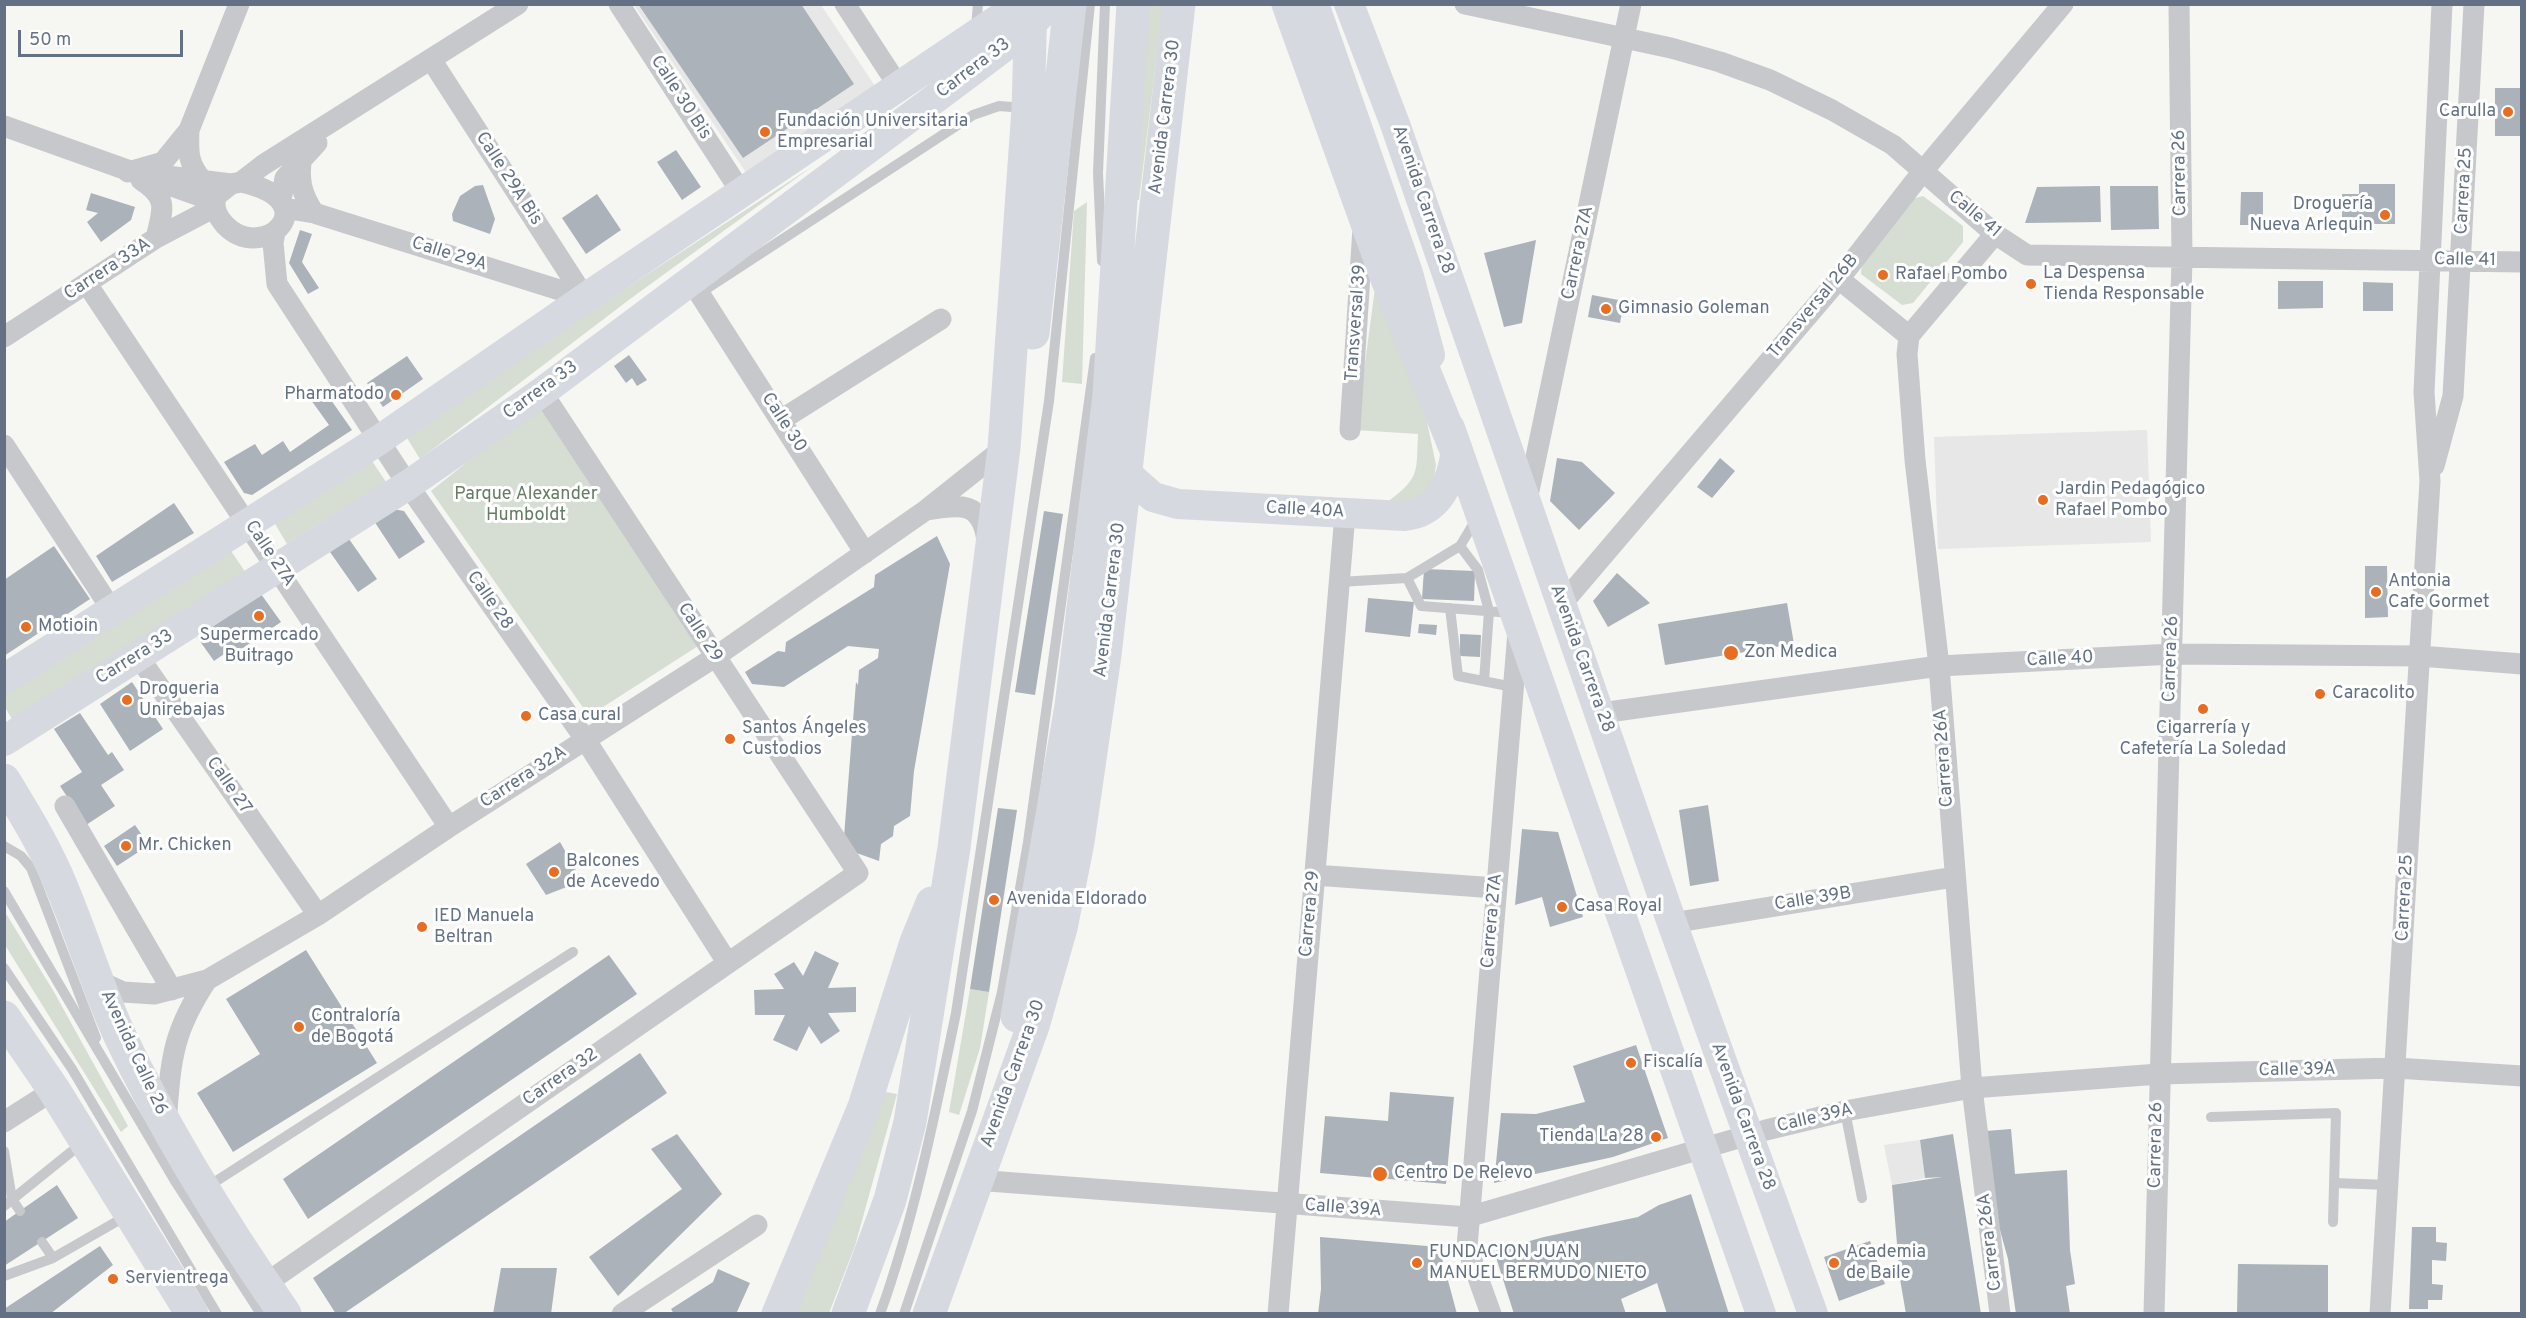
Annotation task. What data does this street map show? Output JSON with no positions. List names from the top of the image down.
{
  "streets": {
    "main road": [
      "Carrera 33",
      "Avenida Carrera 30",
      "Avenida Carrera 28",
      "Calle 40A",
      "Avenida Calle 26"
    ],
    "street": [
      "Calle 30 Bis",
      "Carrera 26",
      "Calle 29A Bis",
      "Carrera 25",
      "Calle 41",
      "Carrera 27A",
      "Calle 29A",
      "Carrera 33A",
      "Transversal 26B",
      "Transversal 39",
      "Calle 30",
      "Calle 27A",
      "Calle 28",
      "Calle 29",
      "Calle 40",
      "Carrera 26A",
      "Carrera 32A",
      "Calle 27",
      "Calle 39B",
      "Carrera 29",
      "Calle 39A",
      "Carrera 32"
    ]
  },
  "crossings": [
    ["Carrera 33", "Calle 30 Bis"],
    ["Carrera 33", "Calle 29A Bis"],
    ["Carrera 33", "Calle 29A"],
    ["Carrera 33", "Calle 27A"],
    ["Carrera 33", "Calle 28"],
    ["Carrera 33", "Calle 29"],
    ["Carrera 33", "Calle 27"],
    ["Avenida Carrera 30", "Calle 40A"],
    ["Avenida Carrera 30", "Calle 39A"],
    ["Carrera 26", "Calle 41"],
    ["Carrera 26", "Calle 40"],
    ["Carrera 26", "Calle 39A"],
    ["Calle 29A Bis", "Calle 29A"],
    ["Carrera 25", "Calle 41"],
    ["Carrera 25", "Calle 40"],
    ["Carrera 25", "Calle 39A"],
    ["Avenida Carrera 28", "Carrera 27A"],
    ["Avenida Carrera 28", "Transversal 26B"],
    ["Avenida Carrera 28", "Calle 40A"],
    ["Avenida Carrera 28", "Calle 40"],
    ["Avenida Carrera 28", "Calle 39B"],
    ["Avenida Carrera 28", "Calle 39A"],
    ["Calle 41", "Carrera 27A"],
    ["Calle 41", "Transversal 26B"],
    ["Carrera 27A", "Calle 39A"],
    ["Calle 29A", "Carrera 33A"],
    ["Calle 29A", "Calle 28"],
    ["Carrera 33A", "Calle 27A"],
    ["Carrera 33A", "Calle 28"],
    ["Calle 30", "Carrera 32A"],
    ["Calle 40A", "Carrera 29"],
    ["Calle 27A", "Carrera 32A"],
    ["Calle 28", "Carrera 32A"],
    ["Calle 28", "Carrera 32"],
    ["Calle 29", "Carrera 32A"],
    ["Calle 29", "Carrera 32"],
    ["Calle 40", "Carrera 26A"],
    ["Carrera 26A", "Calle 39B"],
    ["Carrera 26A", "Calle 39A"],
    ["Carrera 32A", "Calle 27"],
    ["Carrera 32A", "Avenida Calle 26"],
    ["Carrera 29", "Calle 39A"],
    ["Avenida Calle 26", "Carrera 32"]
  ],
  "parks": ["Parque Alexander Humboldt"],
  "places": [
    "Carulla",
    "Fundación Universitaria Empresarial",
    "Droguería Nueva Arlequin",
    "Rafael Pombo",
    "La Despensa Tienda Responsable",
    "Gimnasio Goleman",
    "Pharmatodo",
    "Jardin Pedagógico Rafael Pombo",
    "Antonia Cafe Gormet",
    "Supermercado Buitrago",
    "Motioin",
    "Zon Medica",
    "Caracolito",
    "Drogueria Unirebajas",
    "Cigarrería y Cafetería La Soledad",
    "Casa cural",
    "Santos Ángeles Custodios",
    "Mr. Chicken",
    "Balcones de Acevedo",
    "Avenida Eldorado",
    "Casa Royal",
    "IED Manuela Beltran",
    "Contraloría de Bogotá",
    "Fiscalía",
    "Tienda La 28",
    "Centro De Relevo",
    "FUNDACION JUAN MANUEL BERMUDO NIETO",
    "Academia de Baile",
    "Servientrega"
  ],
  "scale_bar": "50 m"
}
